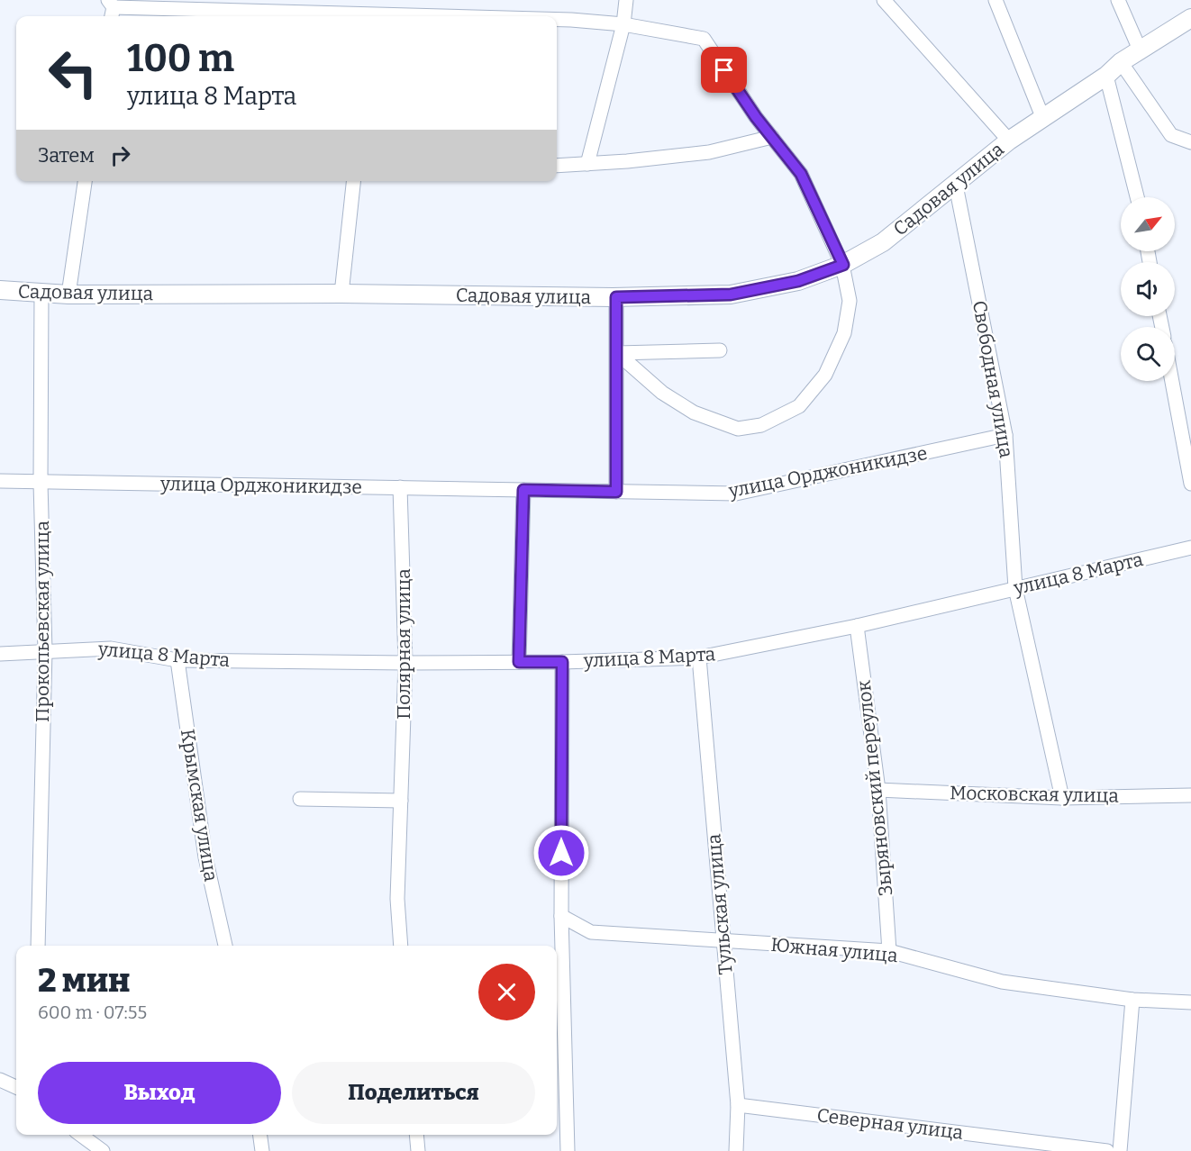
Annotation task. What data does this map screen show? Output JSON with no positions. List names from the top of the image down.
{
  "streets": {
    "street": [
      "Садовая улица",
      "Свободная улица",
      "улица Орджоникидзе",
      "улица 8 Марта",
      "Прокопьевская улица",
      "Полярная улица",
      "Зыряновский переулок",
      "Московская улица",
      "Крымская улица",
      "Тульская улица",
      "Южная улица",
      "Северная улица"
    ]
  },
  "crossings": [
    ["Садовая улица", "Свободная улица"],
    ["Садовая улица", "Прокопьевская улица"],
    ["Свободная улица", "улица Орджоникидзе"],
    ["Свободная улица", "улица 8 Марта"],
    ["Свободная улица", "Московская улица"],
    ["улица Орджоникидзе", "Прокопьевская улица"],
    ["улица Орджоникидзе", "Полярная улица"],
    ["улица 8 Марта", "Прокопьевская улица"],
    ["улица 8 Марта", "Полярная улица"],
    ["улица 8 Марта", "Зыряновский переулок"],
    ["улица 8 Марта", "Крымская улица"],
    ["улица 8 Марта", "Тульская улица"],
    ["Зыряновский переулок", "Московская улица"],
    ["Зыряновский переулок", "Южная улица"],
    ["Тульская улица", "Южная улица"],
    ["Тульская улица", "Северная улица"]
  ],
  "north": "top right",
  "page": {
    "turn": ["100 m", "улица 8 Марта"],
    "then": "Затем",
    "heading": ["2 мин", "600 m · 07:55"],
    "buttons": ["Выход", "Поделиться"]
  }
}
